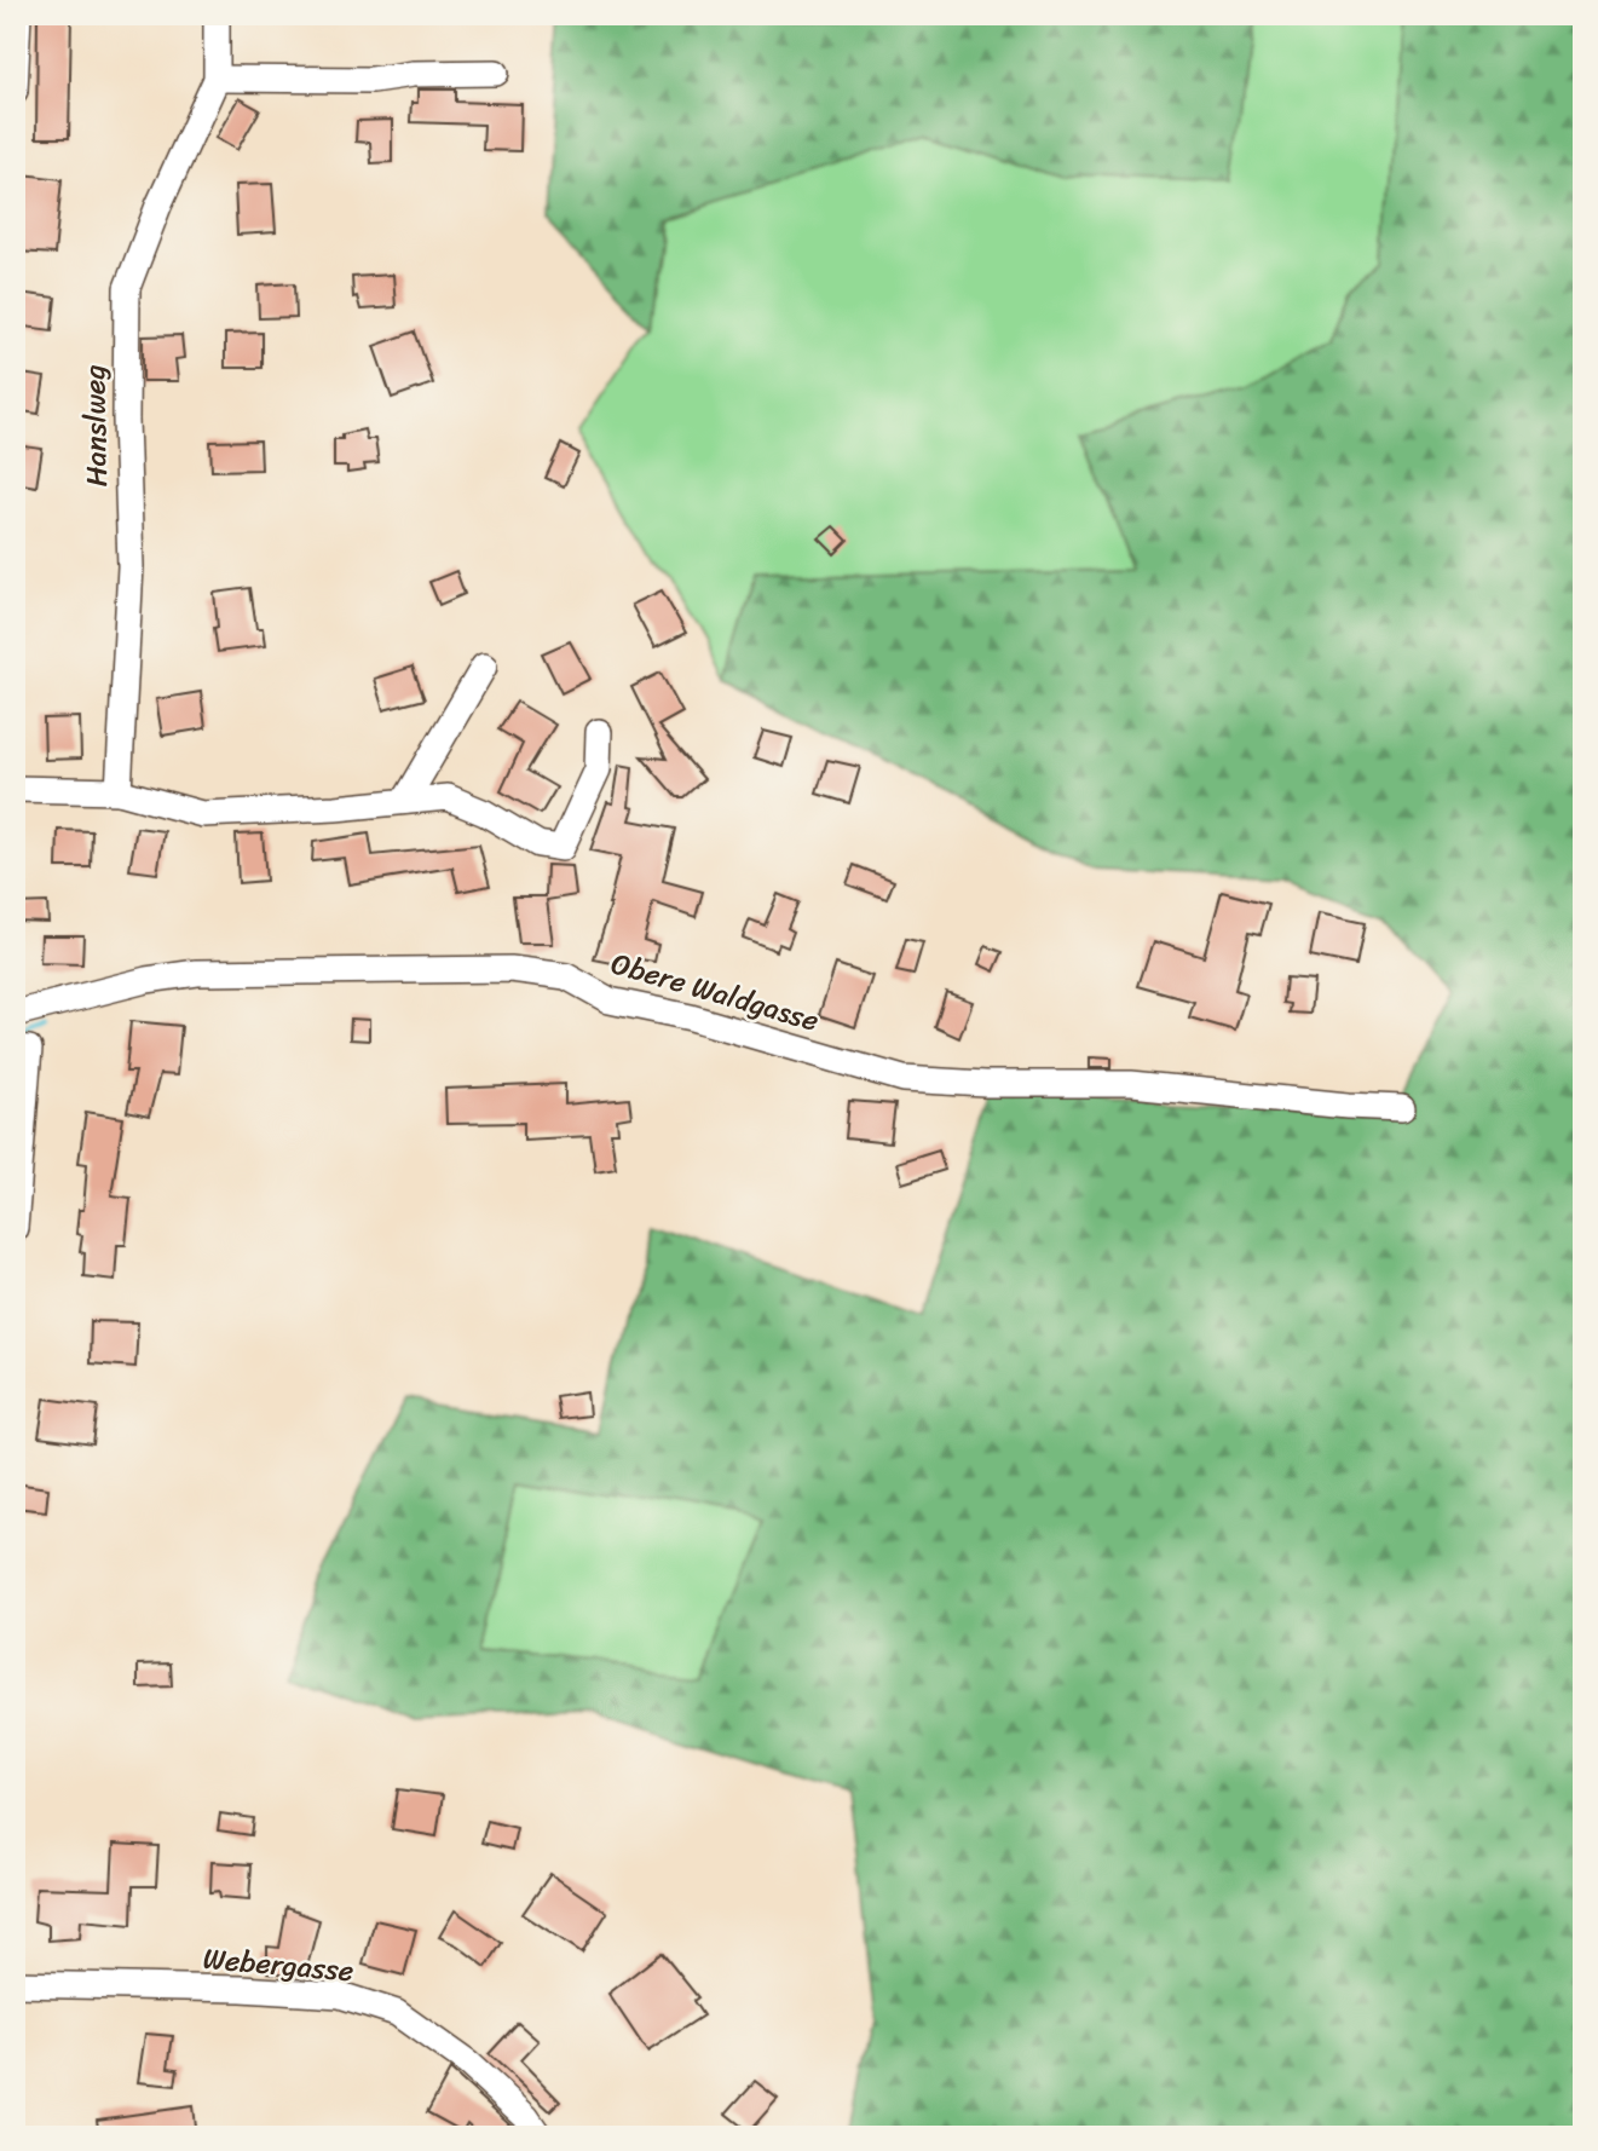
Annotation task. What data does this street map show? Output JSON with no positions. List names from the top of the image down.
{
  "streets": {
    "street": ["Hanslweg", "Obere Waldgasse", "Webergasse"]
  }
}
